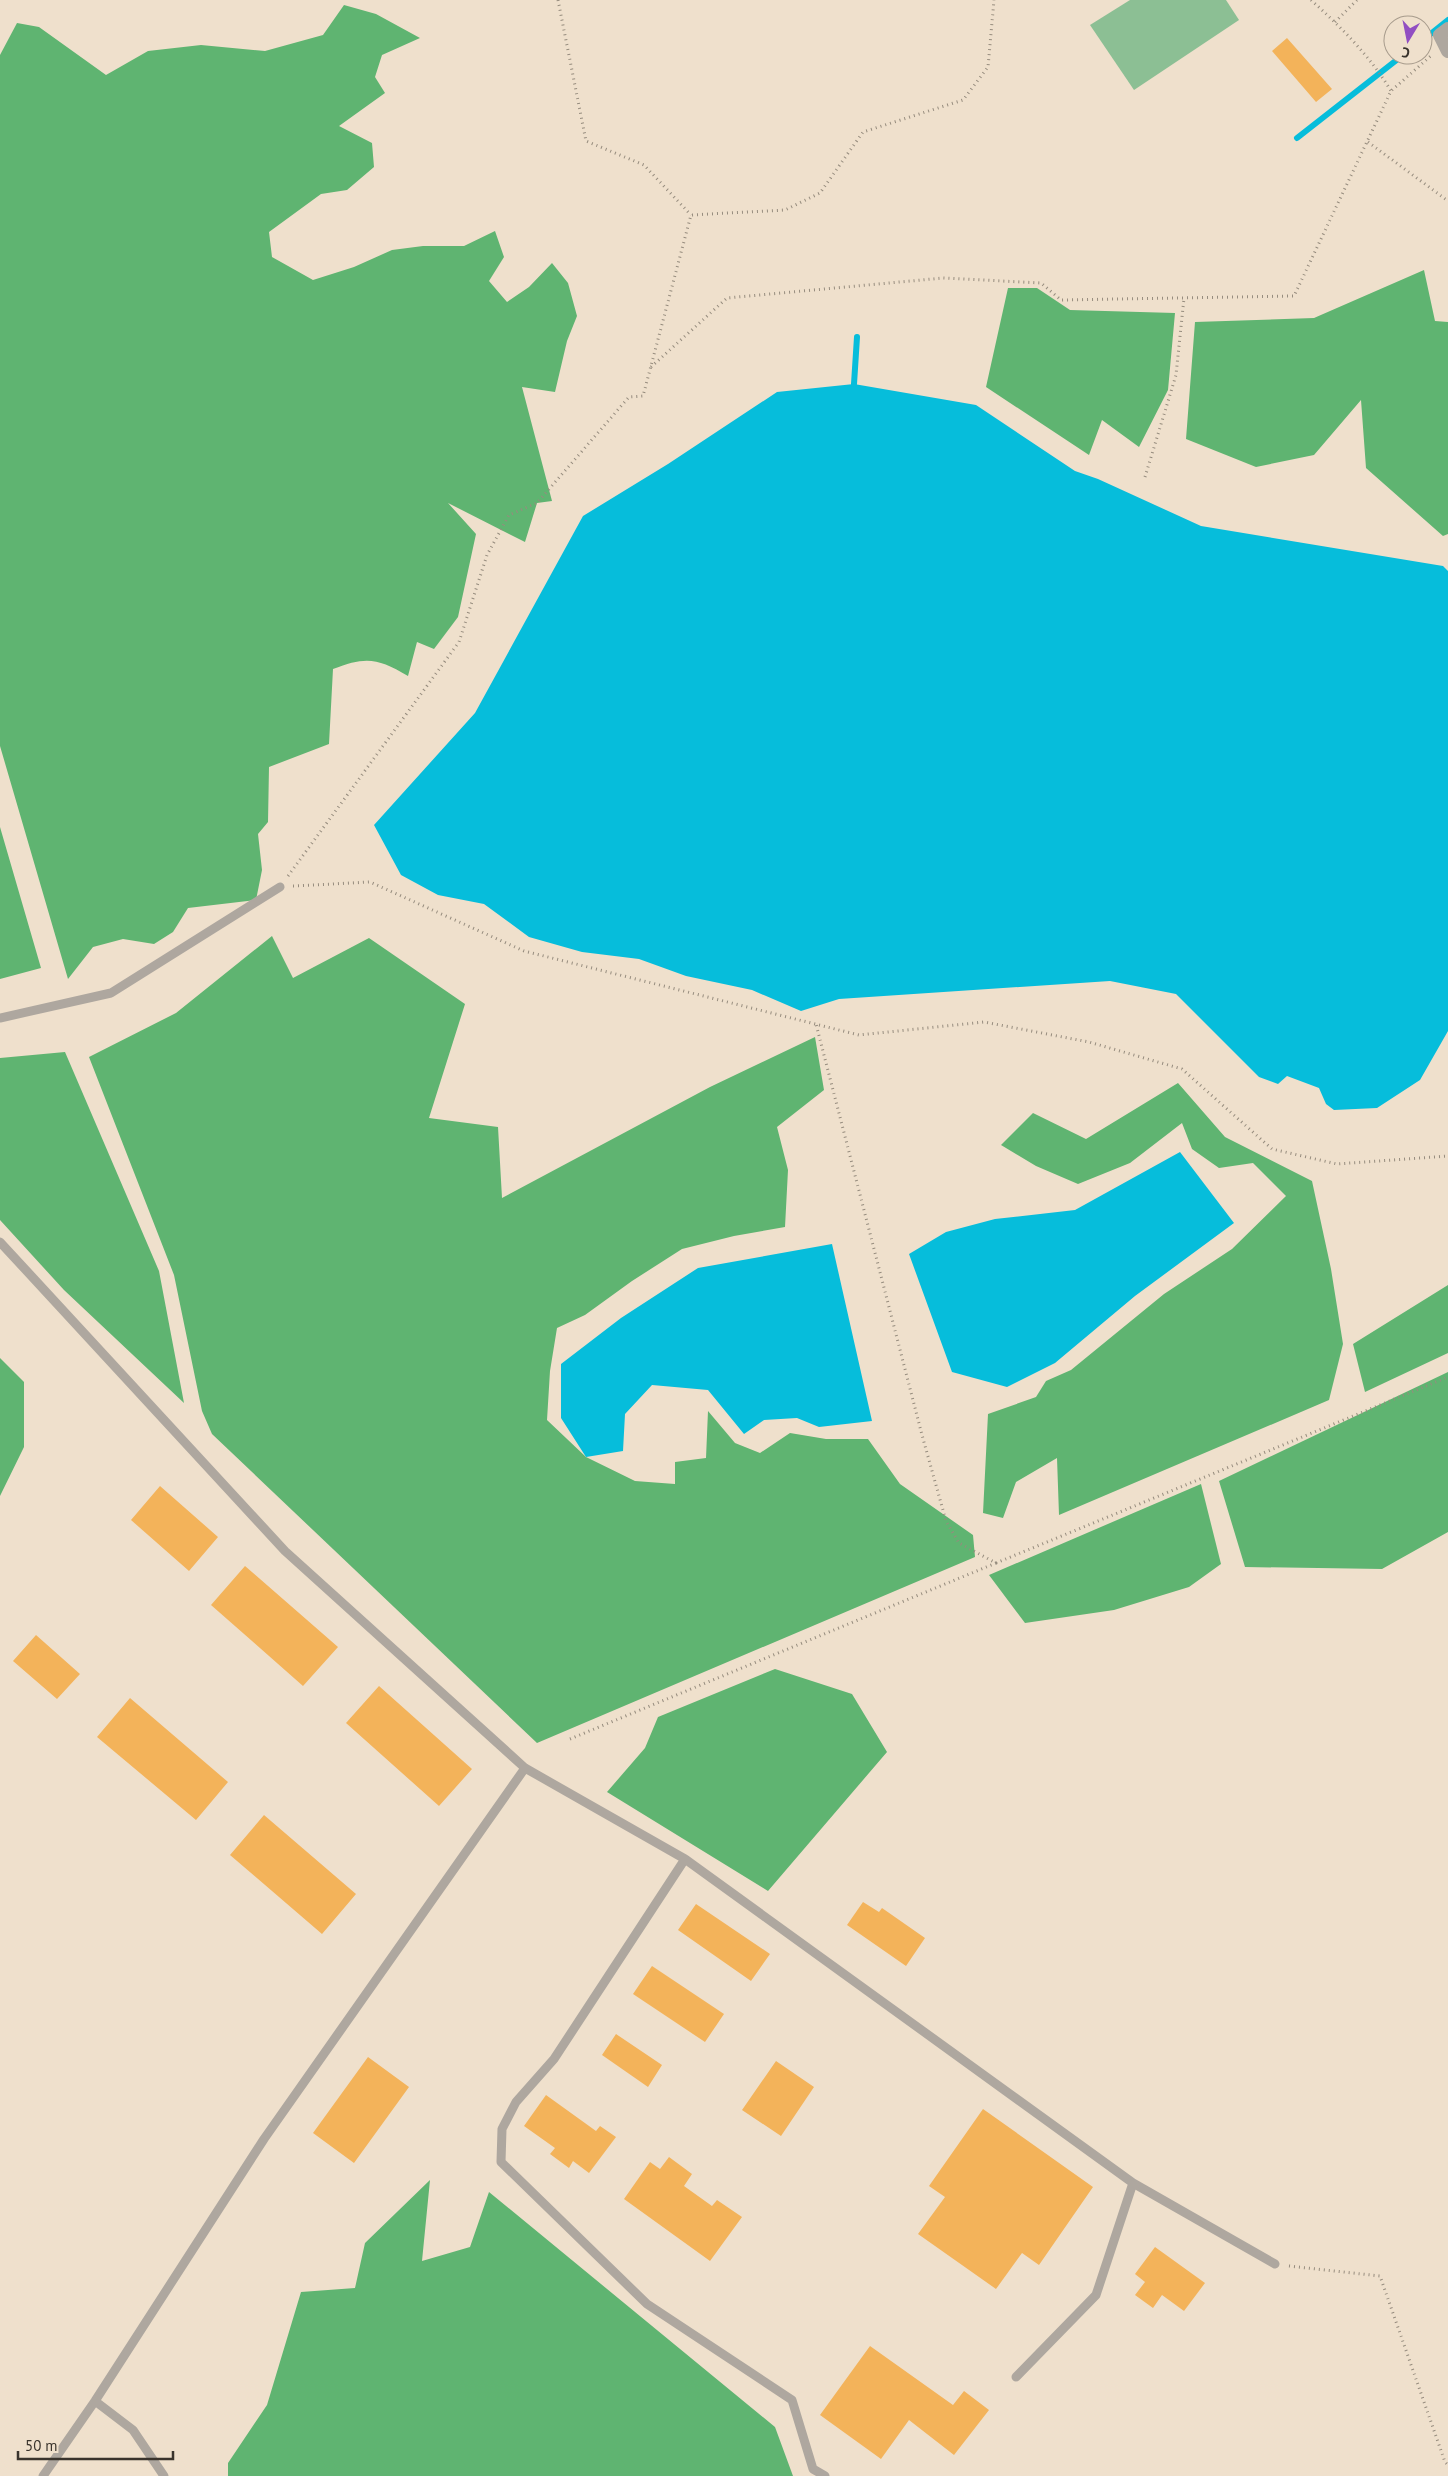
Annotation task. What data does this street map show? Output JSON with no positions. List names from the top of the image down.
{
  "scale_bar": "50 m",
  "north": "bottom"
}
